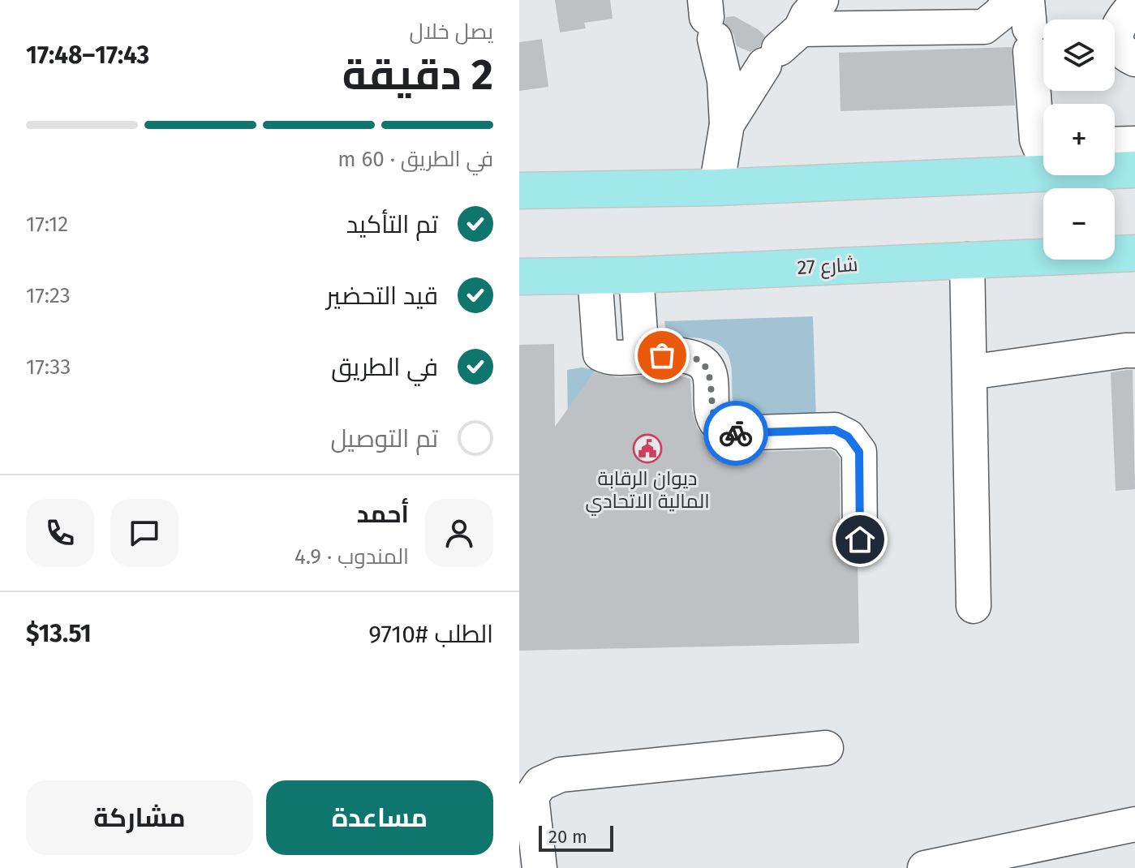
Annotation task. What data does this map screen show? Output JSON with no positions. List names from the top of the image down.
{
  "streets": {
    "main road": ["شارع 27"]
  },
  "places": {
    "public building": ["ديوان الرقابة المالية الاتحادي"]
  },
  "scale_bar": "20 m",
  "page": {
    "heading": ["2 دقيقة", "يصل خلال", "17:43–17:48"],
    "panel": [
      "أحمد",
      "المندوب · 4.9",
      "الطلب #9710",
      "$13.51"
    ],
    "map_buttons": ["+", "−"],
    "bar": "في الطريق · 60 m",
    "list": [
      ["تم التأكيد", "17:12"],
      ["قيد التحضير", "17:23"],
      ["في الطريق", "17:33"],
      "تم التوصيل"
    ],
    "buttons": ["مساعدة", "مشاركة"],
    "scale": "20 m"
  }
}
